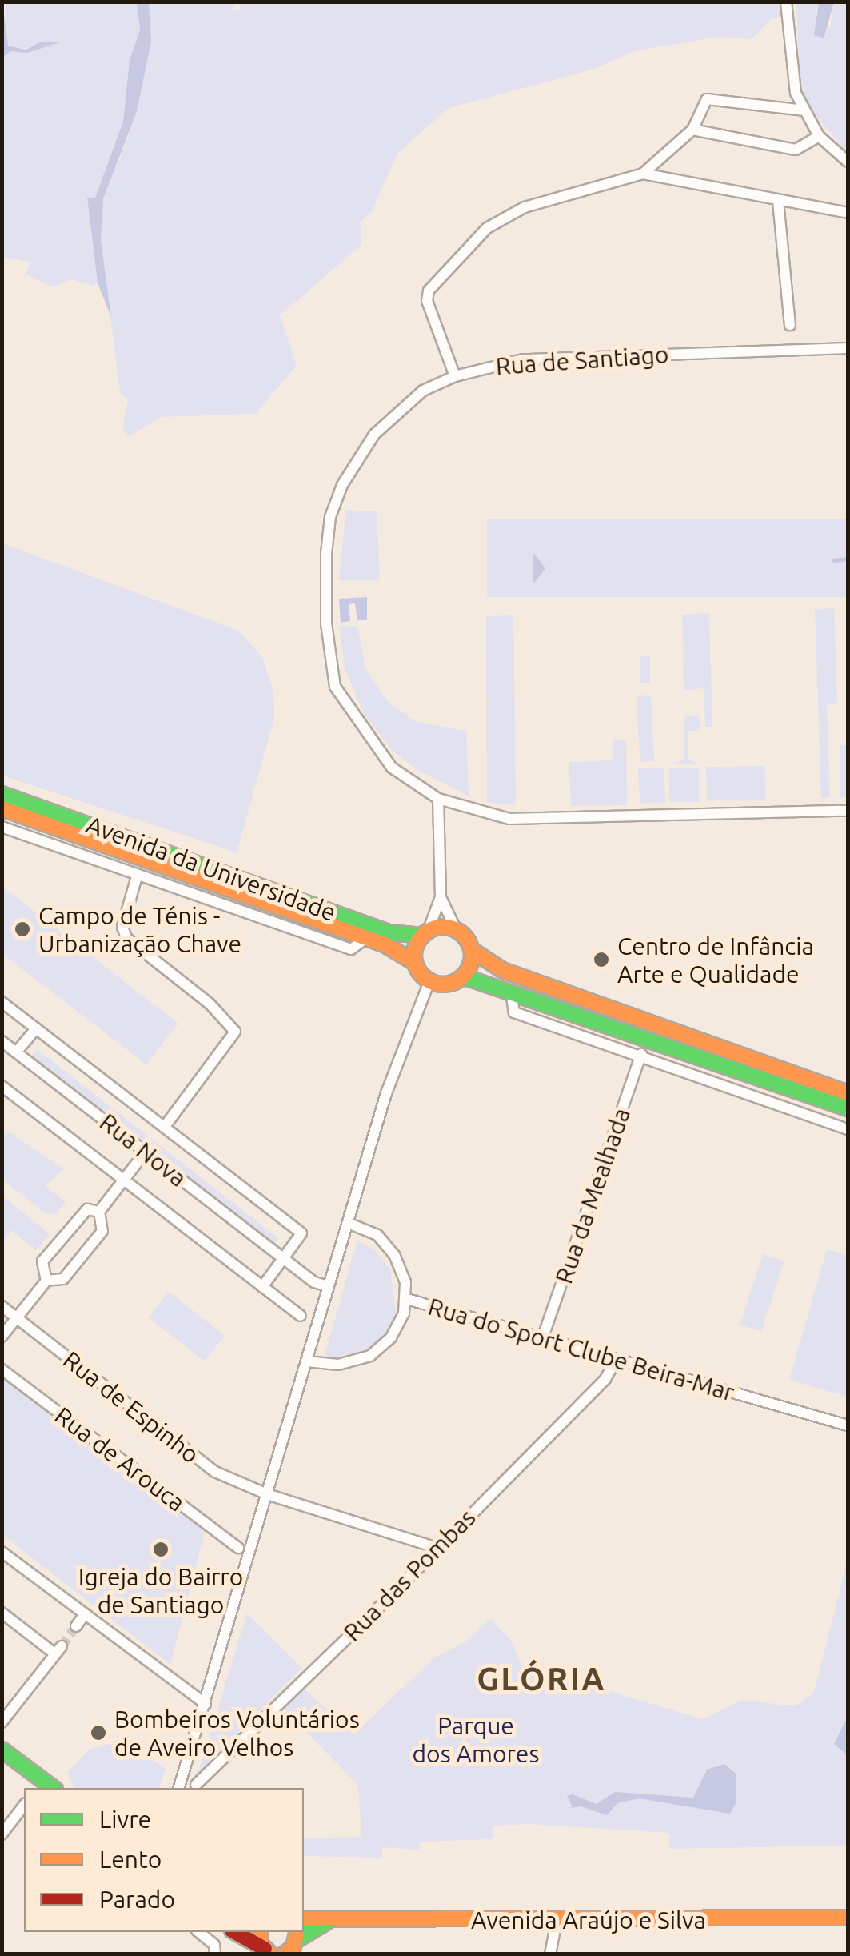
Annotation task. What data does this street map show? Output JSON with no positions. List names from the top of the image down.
{
  "streets": {
    "main road": ["Avenida da Universidade", "Avenida Araújo e Silva"],
    "street": [
      "Rua de Santiago",
      "Rua Nova",
      "Rua da Mealhada",
      "Rua do Sport Clube Beira-Mar",
      "Rua de Espinho",
      "Rua de Arouca",
      "Rua das Pombas"
    ]
  },
  "crossings": [
    ["Rua da Mealhada", "Rua do Sport Clube Beira-Mar"],
    ["Rua do Sport Clube Beira-Mar", "Rua das Pombas"],
    ["Rua de Espinho", "Rua das Pombas"]
  ],
  "districts": ["GLÓRIA"],
  "parks": ["Parque dos Amores"],
  "places": [
    "Campo de Ténis - Urbanização Chave",
    "Centro de Infância Arte e Qualidade",
    "Igreja do Bairro de Santiago",
    "Bombeiros Voluntários de Aveiro Velhos"
  ],
  "legend": ["Livre", "Lento", "Parado"]
}
